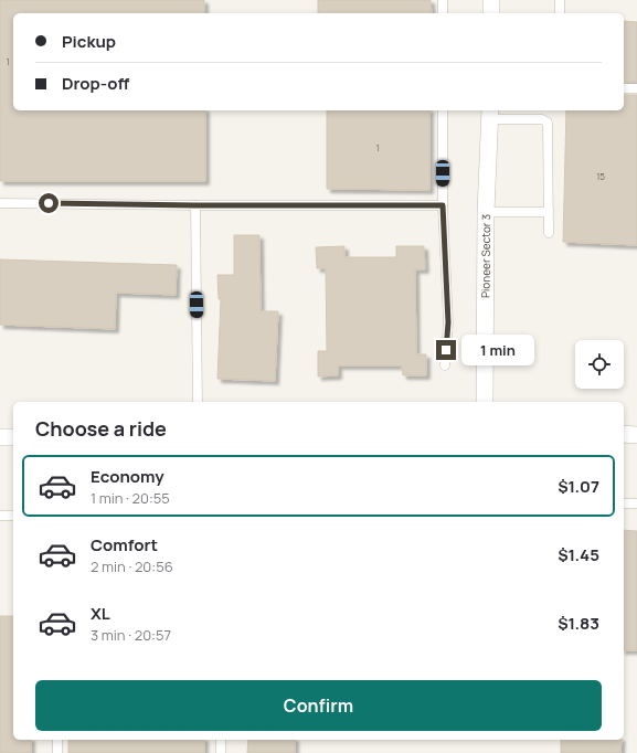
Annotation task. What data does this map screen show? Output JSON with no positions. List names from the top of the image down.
{
  "streets": {
    "street": ["Pioneer Sector 3"]
  },
  "house_numbers": ["1", "1", "15"],
  "page": {
    "banner": ["Pickup", "Drop-off"],
    "bubble": "1 min",
    "heading": "Choose a ride",
    "list": [
      {
        "name": "Economy",
        "note": "1 min · 20:55",
        "value": "$1.07"
      },
      {
        "name": "Comfort",
        "note": "2 min · 20:56",
        "value": "$1.45"
      },
      {
        "name": "XL",
        "note": "3 min · 20:57",
        "value": "$1.83"
      }
    ],
    "buttons": "Confirm"
  }
}
